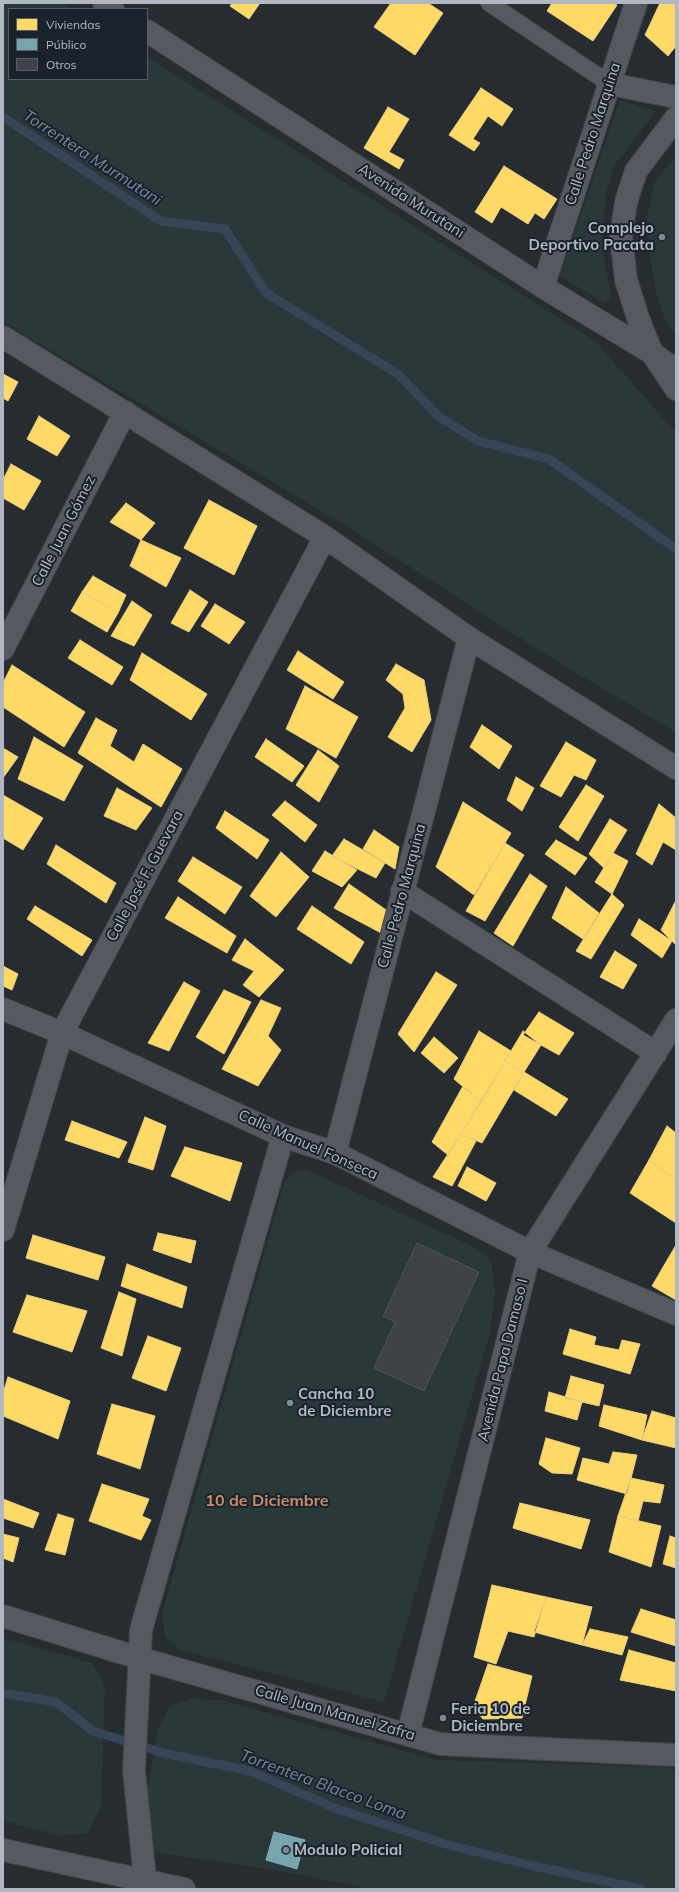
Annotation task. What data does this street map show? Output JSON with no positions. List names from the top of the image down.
{
  "streets": {
    "street": [
      "Calle Pedro Marquina",
      "Avenida Murutani",
      "Calle Juan Gómez",
      "Calle José F. Guevara",
      "Calle Manuel Fonseca",
      "Avenida Papa Damaso I",
      "Calle Juan Manuel Zafra"
    ]
  },
  "crossings": [
    ["Calle Pedro Marquina", "Avenida Murutani"],
    ["Calle Pedro Marquina", "Calle Manuel Fonseca"],
    ["Calle José F. Guevara", "Calle Manuel Fonseca"],
    ["Calle Manuel Fonseca", "Avenida Papa Damaso I"],
    ["Avenida Papa Damaso I", "Calle Juan Manuel Zafra"]
  ],
  "districts": ["10 de Diciembre"],
  "water": ["Torrentera Murmutani", "Torrentera Blacco Loma"],
  "places": [
    "Complejo Deportivo Pacata",
    "Cancha 10 de Diciembre",
    "Feria 10 de Diciembre",
    "Modulo Policial"
  ],
  "legend": ["Viviendas", "Público", "Otros"]
}
